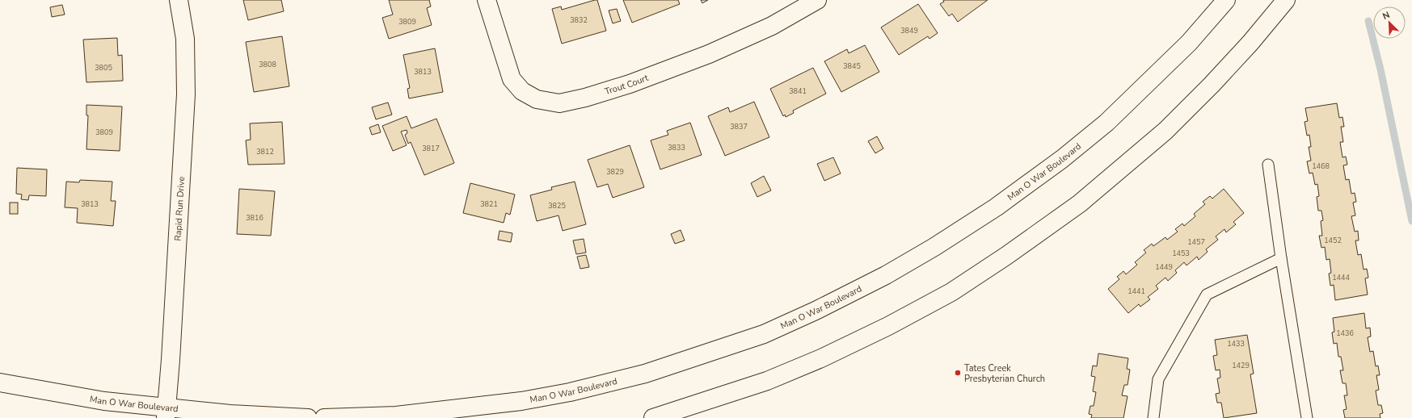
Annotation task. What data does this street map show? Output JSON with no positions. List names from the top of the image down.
{
  "streets": {
    "main road": ["Trout Court", "Man O War Boulevard", "Rapid Run Drive"]
  },
  "crossings": [
    ["Man O War Boulevard", "Rapid Run Drive"]
  ],
  "places": ["Tates Creek Presbyterian Church"],
  "house_numbers": [
    "3832",
    "3809",
    "3849",
    "3808",
    "3845",
    "3805",
    "3813",
    "3841",
    "3837",
    "3809",
    "3833",
    "3817",
    "3812",
    "1468",
    "3829",
    "3813",
    "3821",
    "3825",
    "3816",
    "1452",
    "1457",
    "1453",
    "1449",
    "1444",
    "1441",
    "1436",
    "1433",
    "1429"
  ],
  "north": "top left"
}
